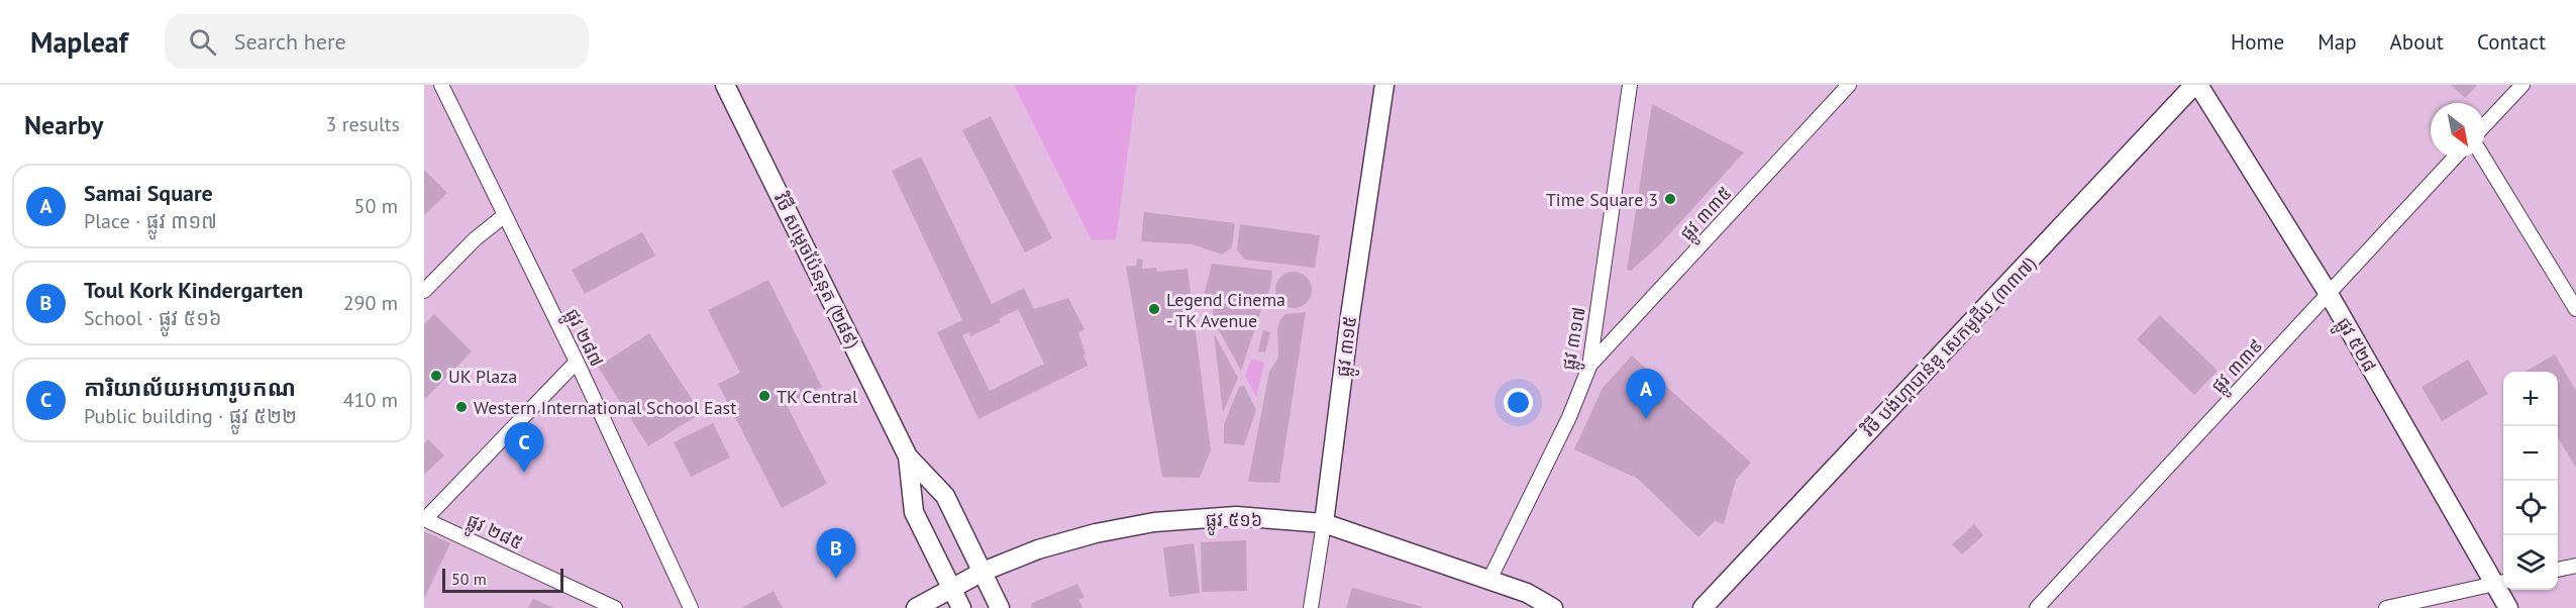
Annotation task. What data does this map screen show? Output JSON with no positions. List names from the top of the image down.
{
  "streets": {
    "street": [
      "ផ្លូវ ៣៣៥",
      "វិថី សម្តេចប៉ែននុត (២៨៩)",
      "ផ្លូវ ២៨៧",
      "ផ្លូវ ៣១៧",
      "ផ្លូវ ៥២៨",
      "ផ្លូវ ៣១៥",
      "វិថី បង់ហ្គាបាន់ឌូ សេកមូជីប (៣៣៧)",
      "ផ្លូវ ៣៣៩",
      "ផ្លូវ ៥១៦",
      "ផ្លូវ ២៨៥"
    ]
  },
  "crossings": [
    ["ផ្លូវ ៣៣៥", "ផ្លូវ ៣១៧"],
    ["វិថី សម្តេចប៉ែននុត (២៨៩)", "ផ្លូវ ៥១៦"],
    ["ផ្លូវ ៣១៧", "ផ្លូវ ៥១៦"],
    ["ផ្លូវ ៥២៨", "ផ្លូវ ៣៣៩"],
    ["ផ្លូវ ៣១៥", "ផ្លូវ ៥១៦"]
  ],
  "places": [
    "Time Square 3",
    "Legend Cinema - TK Avenue",
    "UK Plaza",
    "TK Central",
    "Western International School East"
  ],
  "scale_bar": "50 m",
  "north": "bottom right",
  "page": {
    "header": "Mapleaf",
    "search": "Search here",
    "nav": [
      "Home",
      "Map",
      "About",
      "Contact"
    ],
    "heading": ["Nearby", "3 results"],
    "list": [
      {
        "mark": "A",
        "name": "Samai Square",
        "note": "Place · ផ្លូវ ៣១៧",
        "value": "50 m"
      },
      {
        "mark": "B",
        "name": "Toul Kork Kindergarten",
        "note": "School · ផ្លូវ ៥១៦",
        "value": "290 m"
      },
      {
        "mark": "C",
        "name": "ការិយាល័យអហារូបកណ",
        "note": "Public building · ផ្លូវ ៥២២",
        "value": "410 m"
      }
    ],
    "pins": ["A", "C", "B"],
    "map_buttons": ["+", "−"],
    "scale": "50 m"
  }
}
